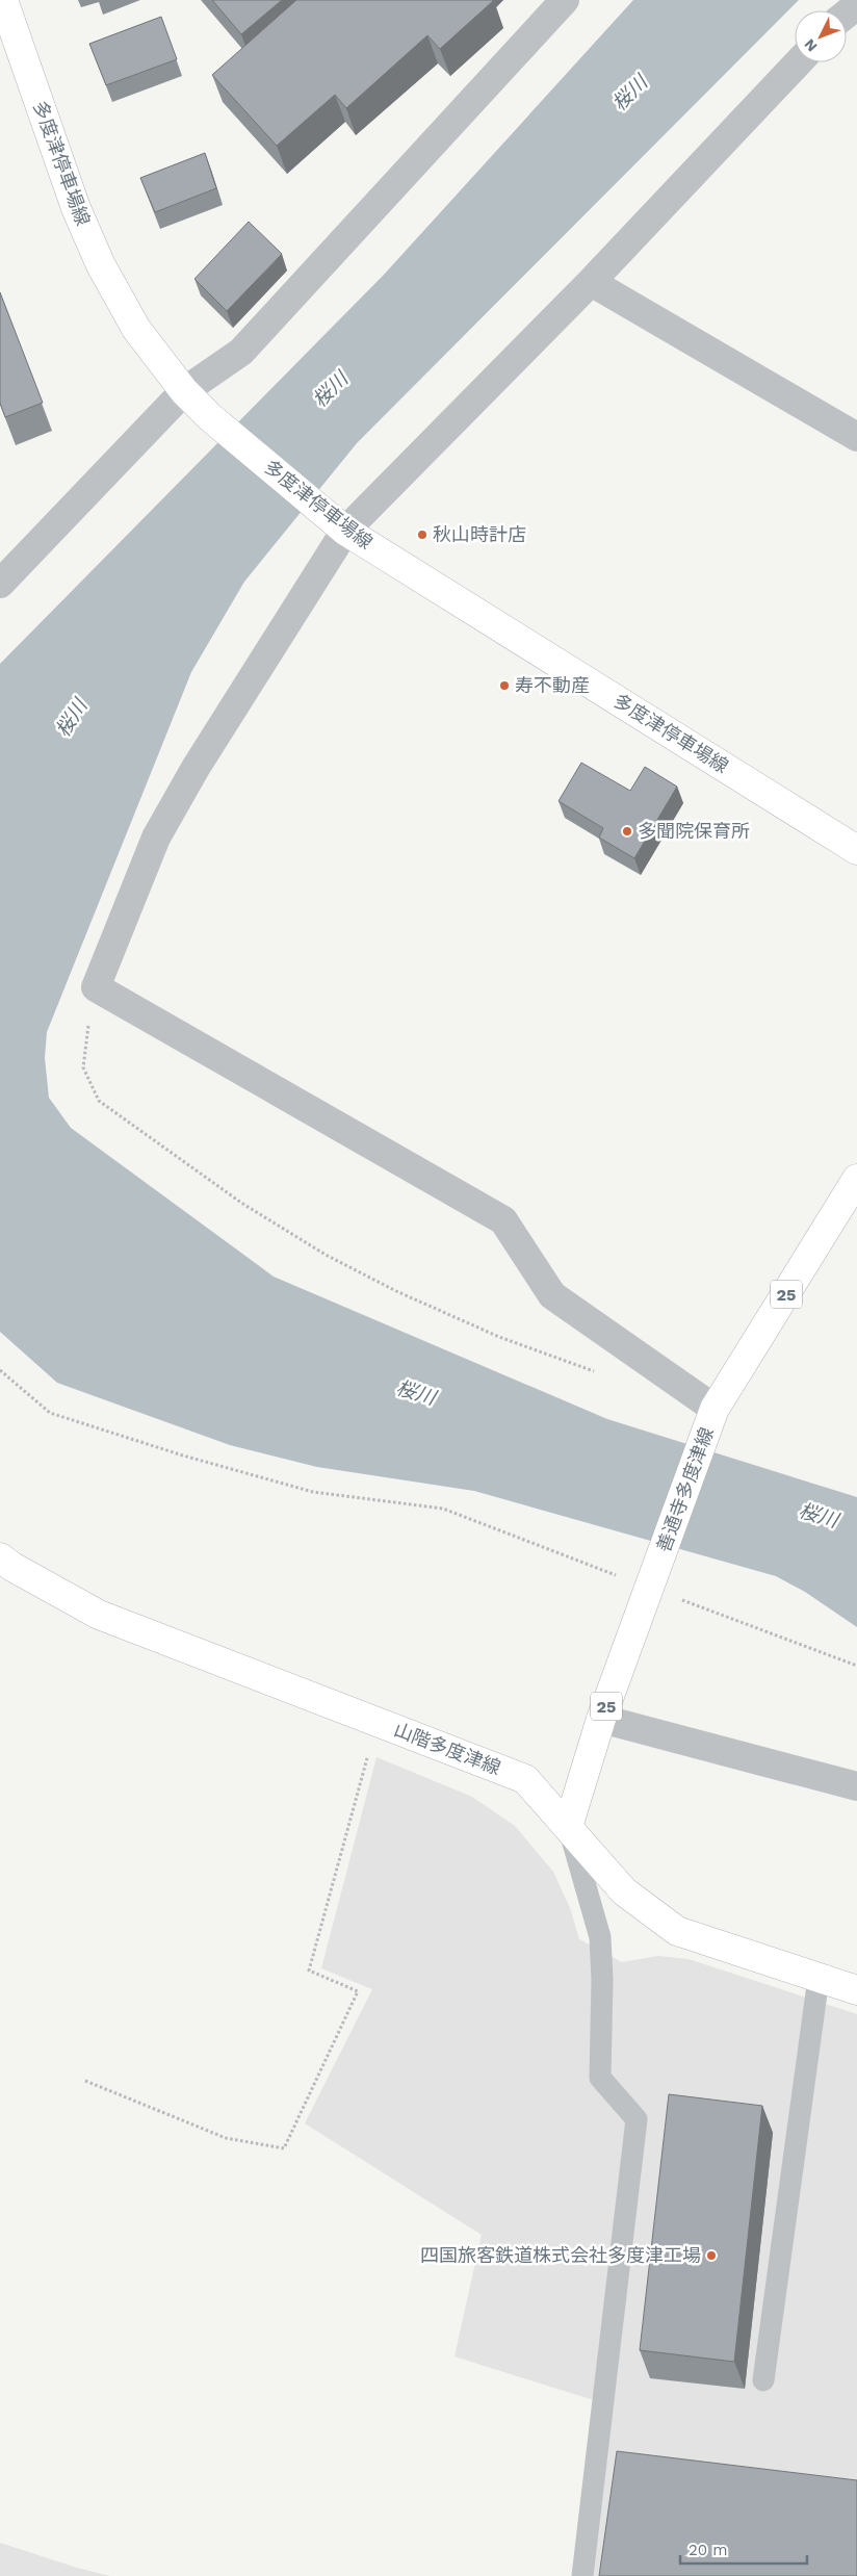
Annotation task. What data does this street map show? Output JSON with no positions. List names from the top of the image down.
{
  "streets": {
    "main road": [
      "多度津停車場線",
      "25",
      "善通寺多度津線",
      "山階多度津線"
    ]
  },
  "crossings": [
    ["善通寺多度津線", "山階多度津線"]
  ],
  "water": ["桜川"],
  "places": [
    "秋山時計店",
    "寿不動産",
    "多聞院保育所",
    "四国旅客鉄道株式会社多度津工場"
  ],
  "scale_bar": "20 m",
  "north": "bottom left"
}
